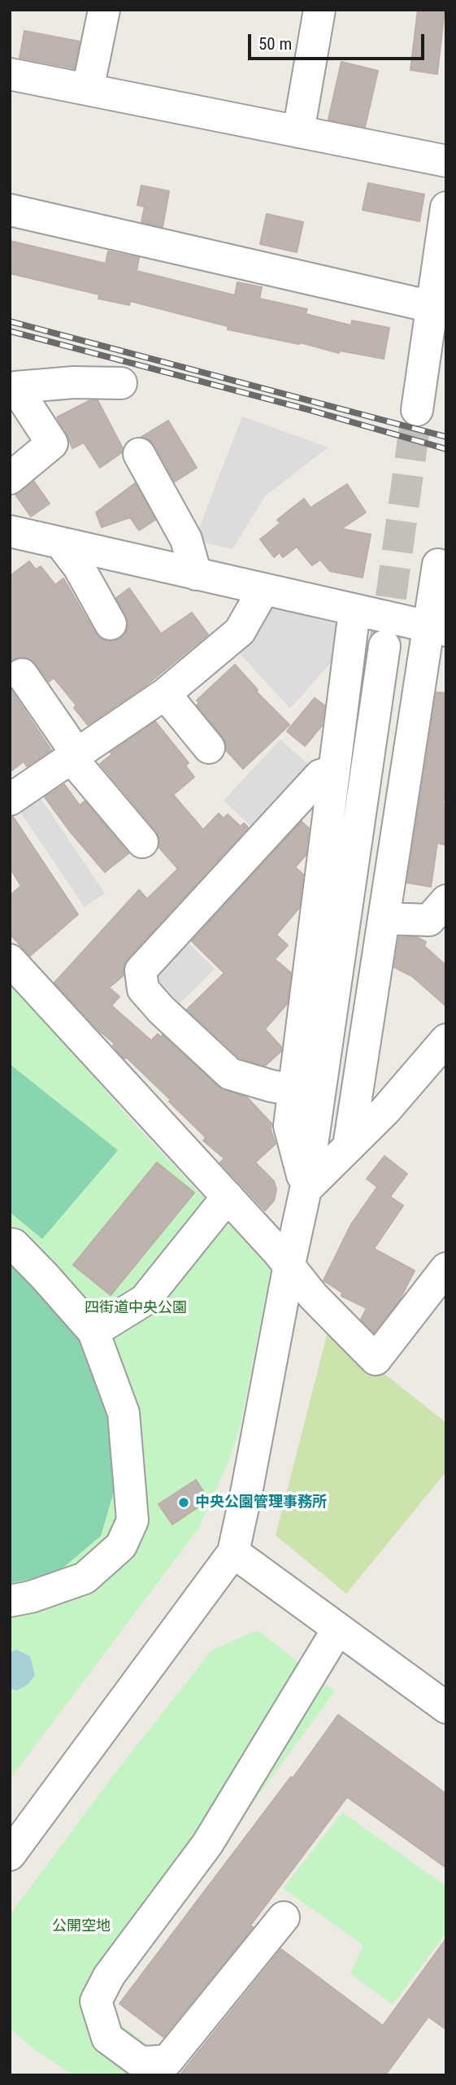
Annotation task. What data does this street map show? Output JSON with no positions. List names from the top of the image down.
{
  "parks": ["四街道中央公園", "公開空地"],
  "places": ["中央公園管理事務所"],
  "scale_bar": "50 m"
}
